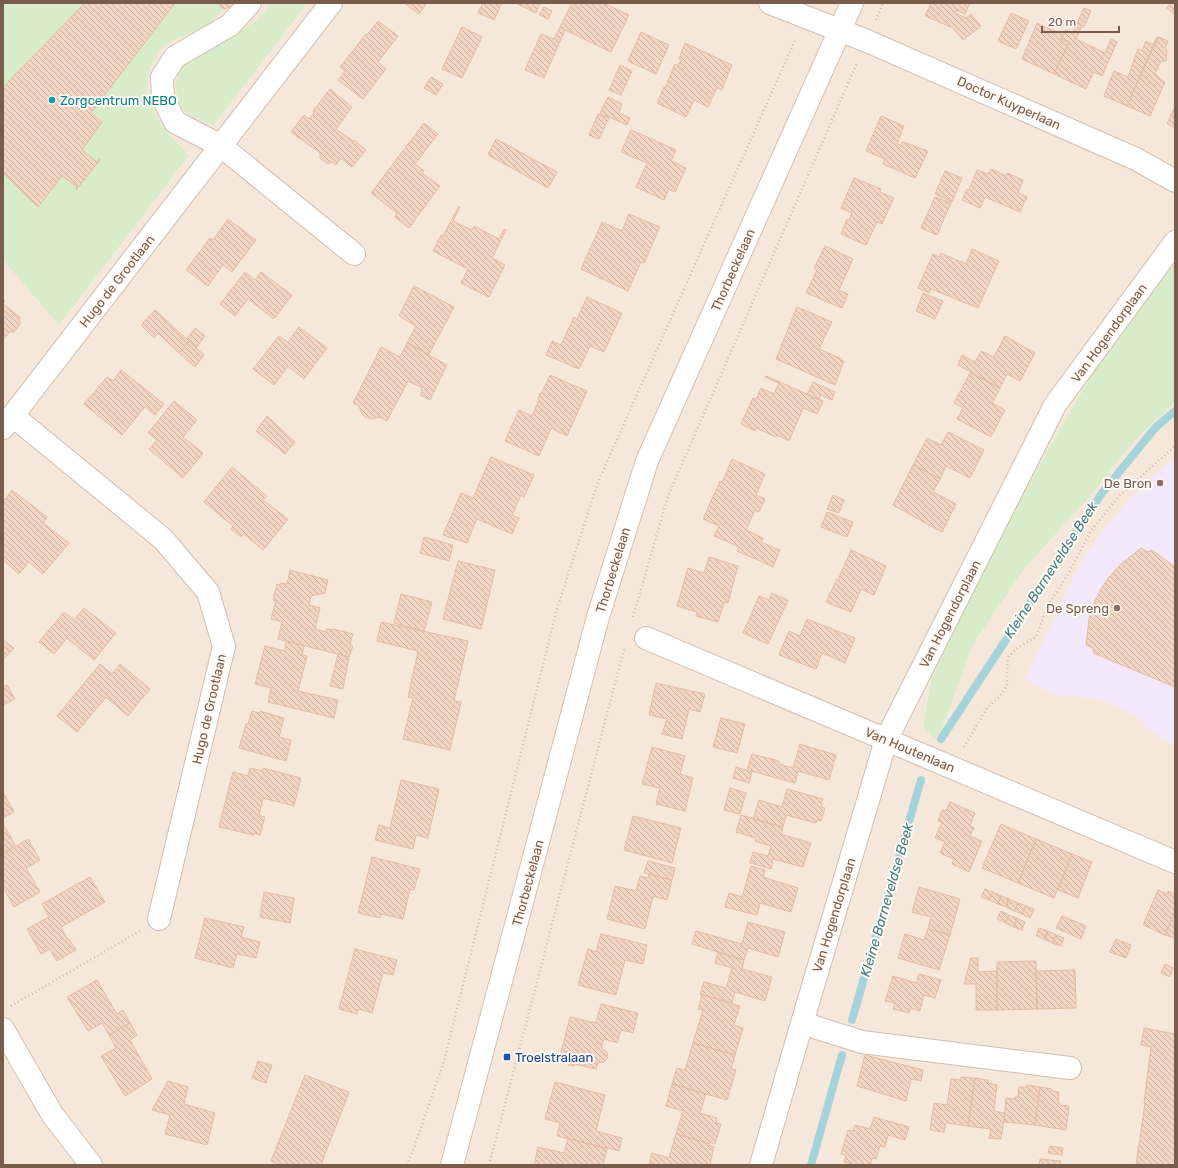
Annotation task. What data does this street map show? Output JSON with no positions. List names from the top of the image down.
{
  "streets": {
    "street": [
      "Doctor Kuyperlaan",
      "Thorbeckelaan",
      "Hugo de Grootlaan",
      "Van Hogendorplaan",
      "Van Houtenlaan"
    ]
  },
  "crossings": [
    ["Doctor Kuyperlaan", "Thorbeckelaan"],
    ["Van Hogendorplaan", "Van Houtenlaan"]
  ],
  "water": ["Kleine Barneveldse Beek"],
  "places": {
    "other": ["Zorgcentrum NEBO", "De Bron", "De Spreng"],
    "transit": ["Troelstralaan"]
  },
  "scale_bar": "20 m"
}
